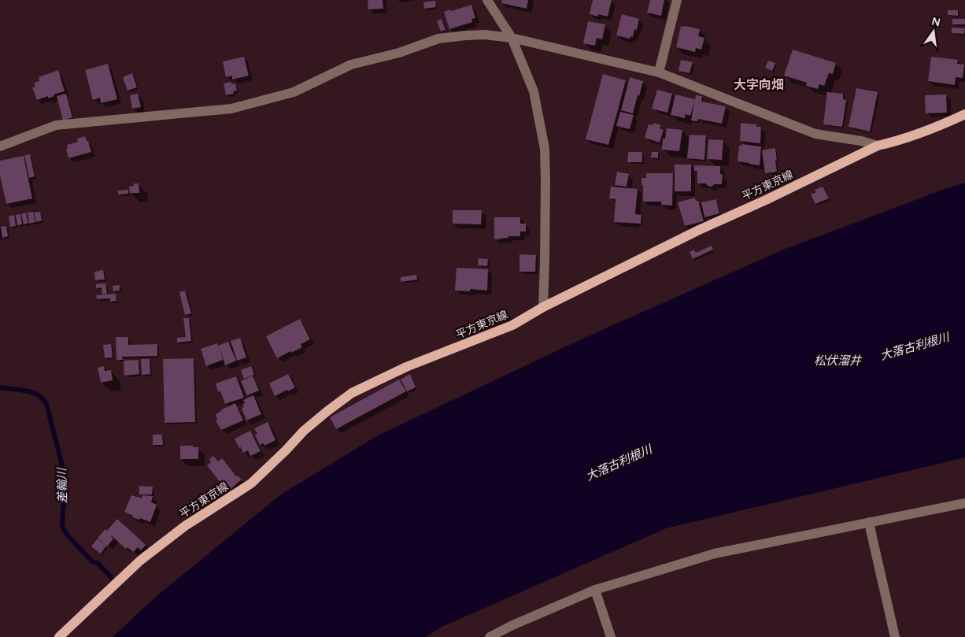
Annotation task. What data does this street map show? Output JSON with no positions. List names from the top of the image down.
{
  "streets": {
    "main road": ["平方東京線"]
  },
  "districts": ["大字向畑"],
  "water": ["大落古利根川", "松伏溜井", "差輪川"],
  "north": "top"
}
